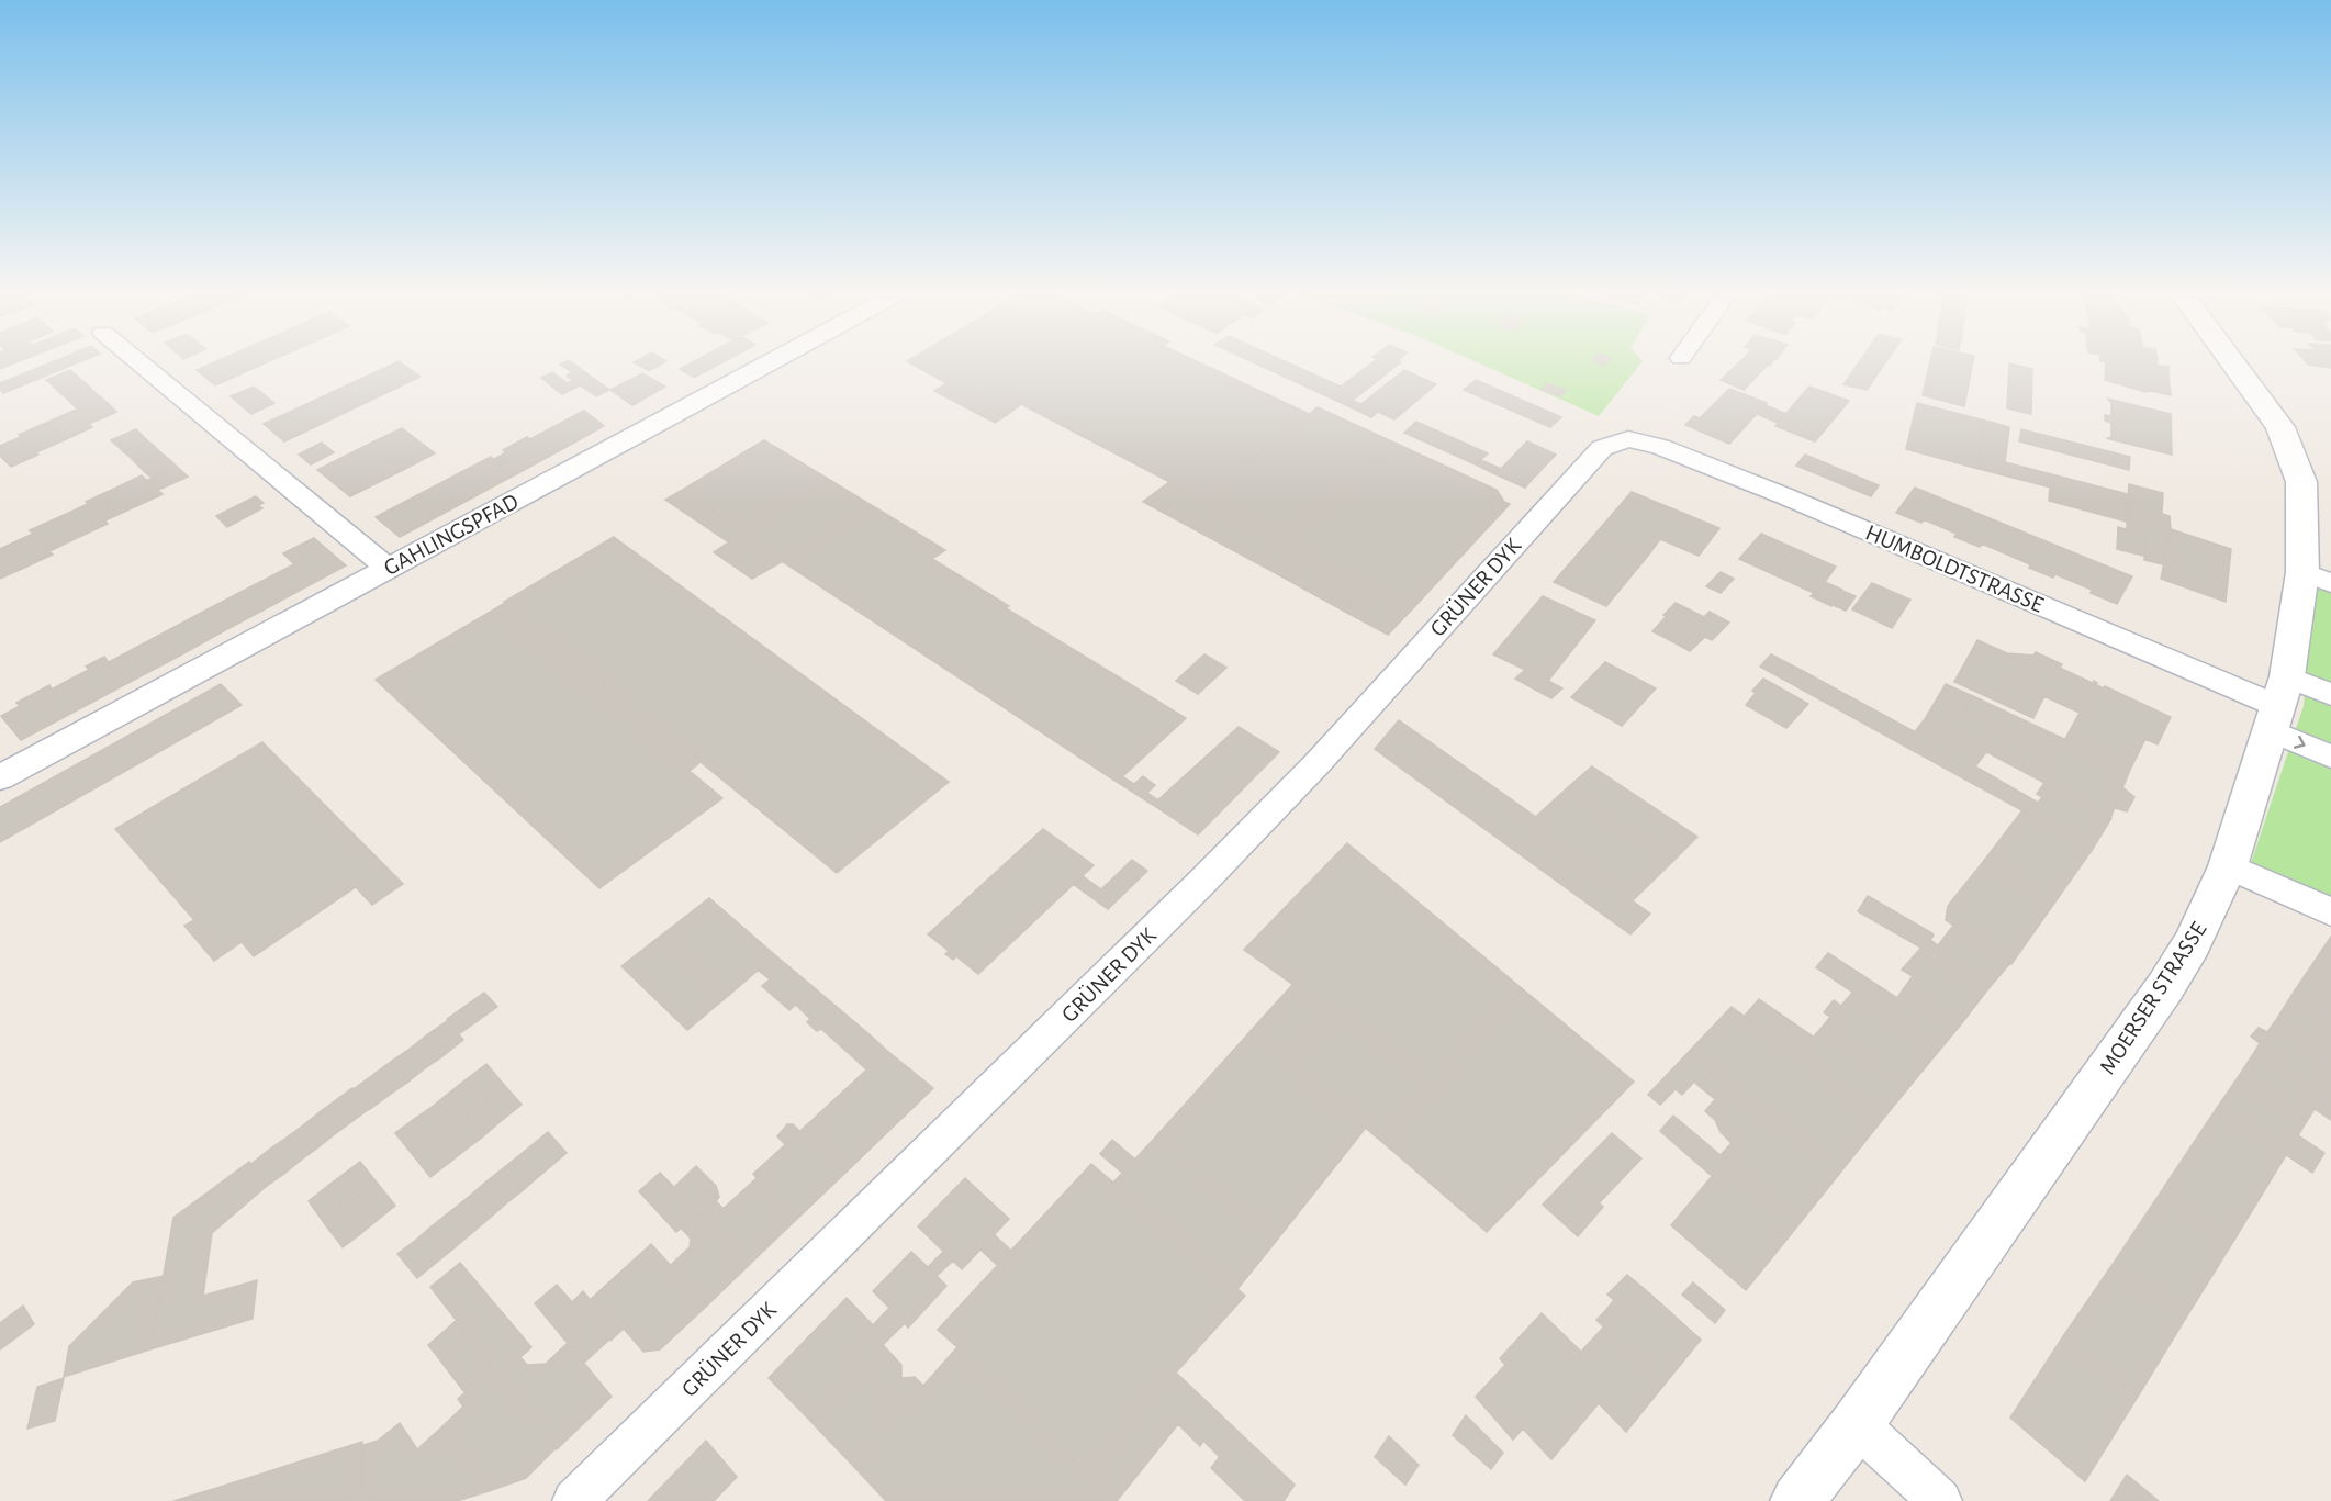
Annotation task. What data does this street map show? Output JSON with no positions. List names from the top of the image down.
{
  "streets": {
    "main road": ["MOERSER STRASSE"],
    "street": ["GAHLINGSPFAD", "HUMBOLDTSTRASSE", "GRÜNER DYK"]
  },
  "crossings": [
    ["HUMBOLDTSTRASSE", "GRÜNER DYK"],
    ["HUMBOLDTSTRASSE", "MOERSER STRASSE"]
  ]
}
